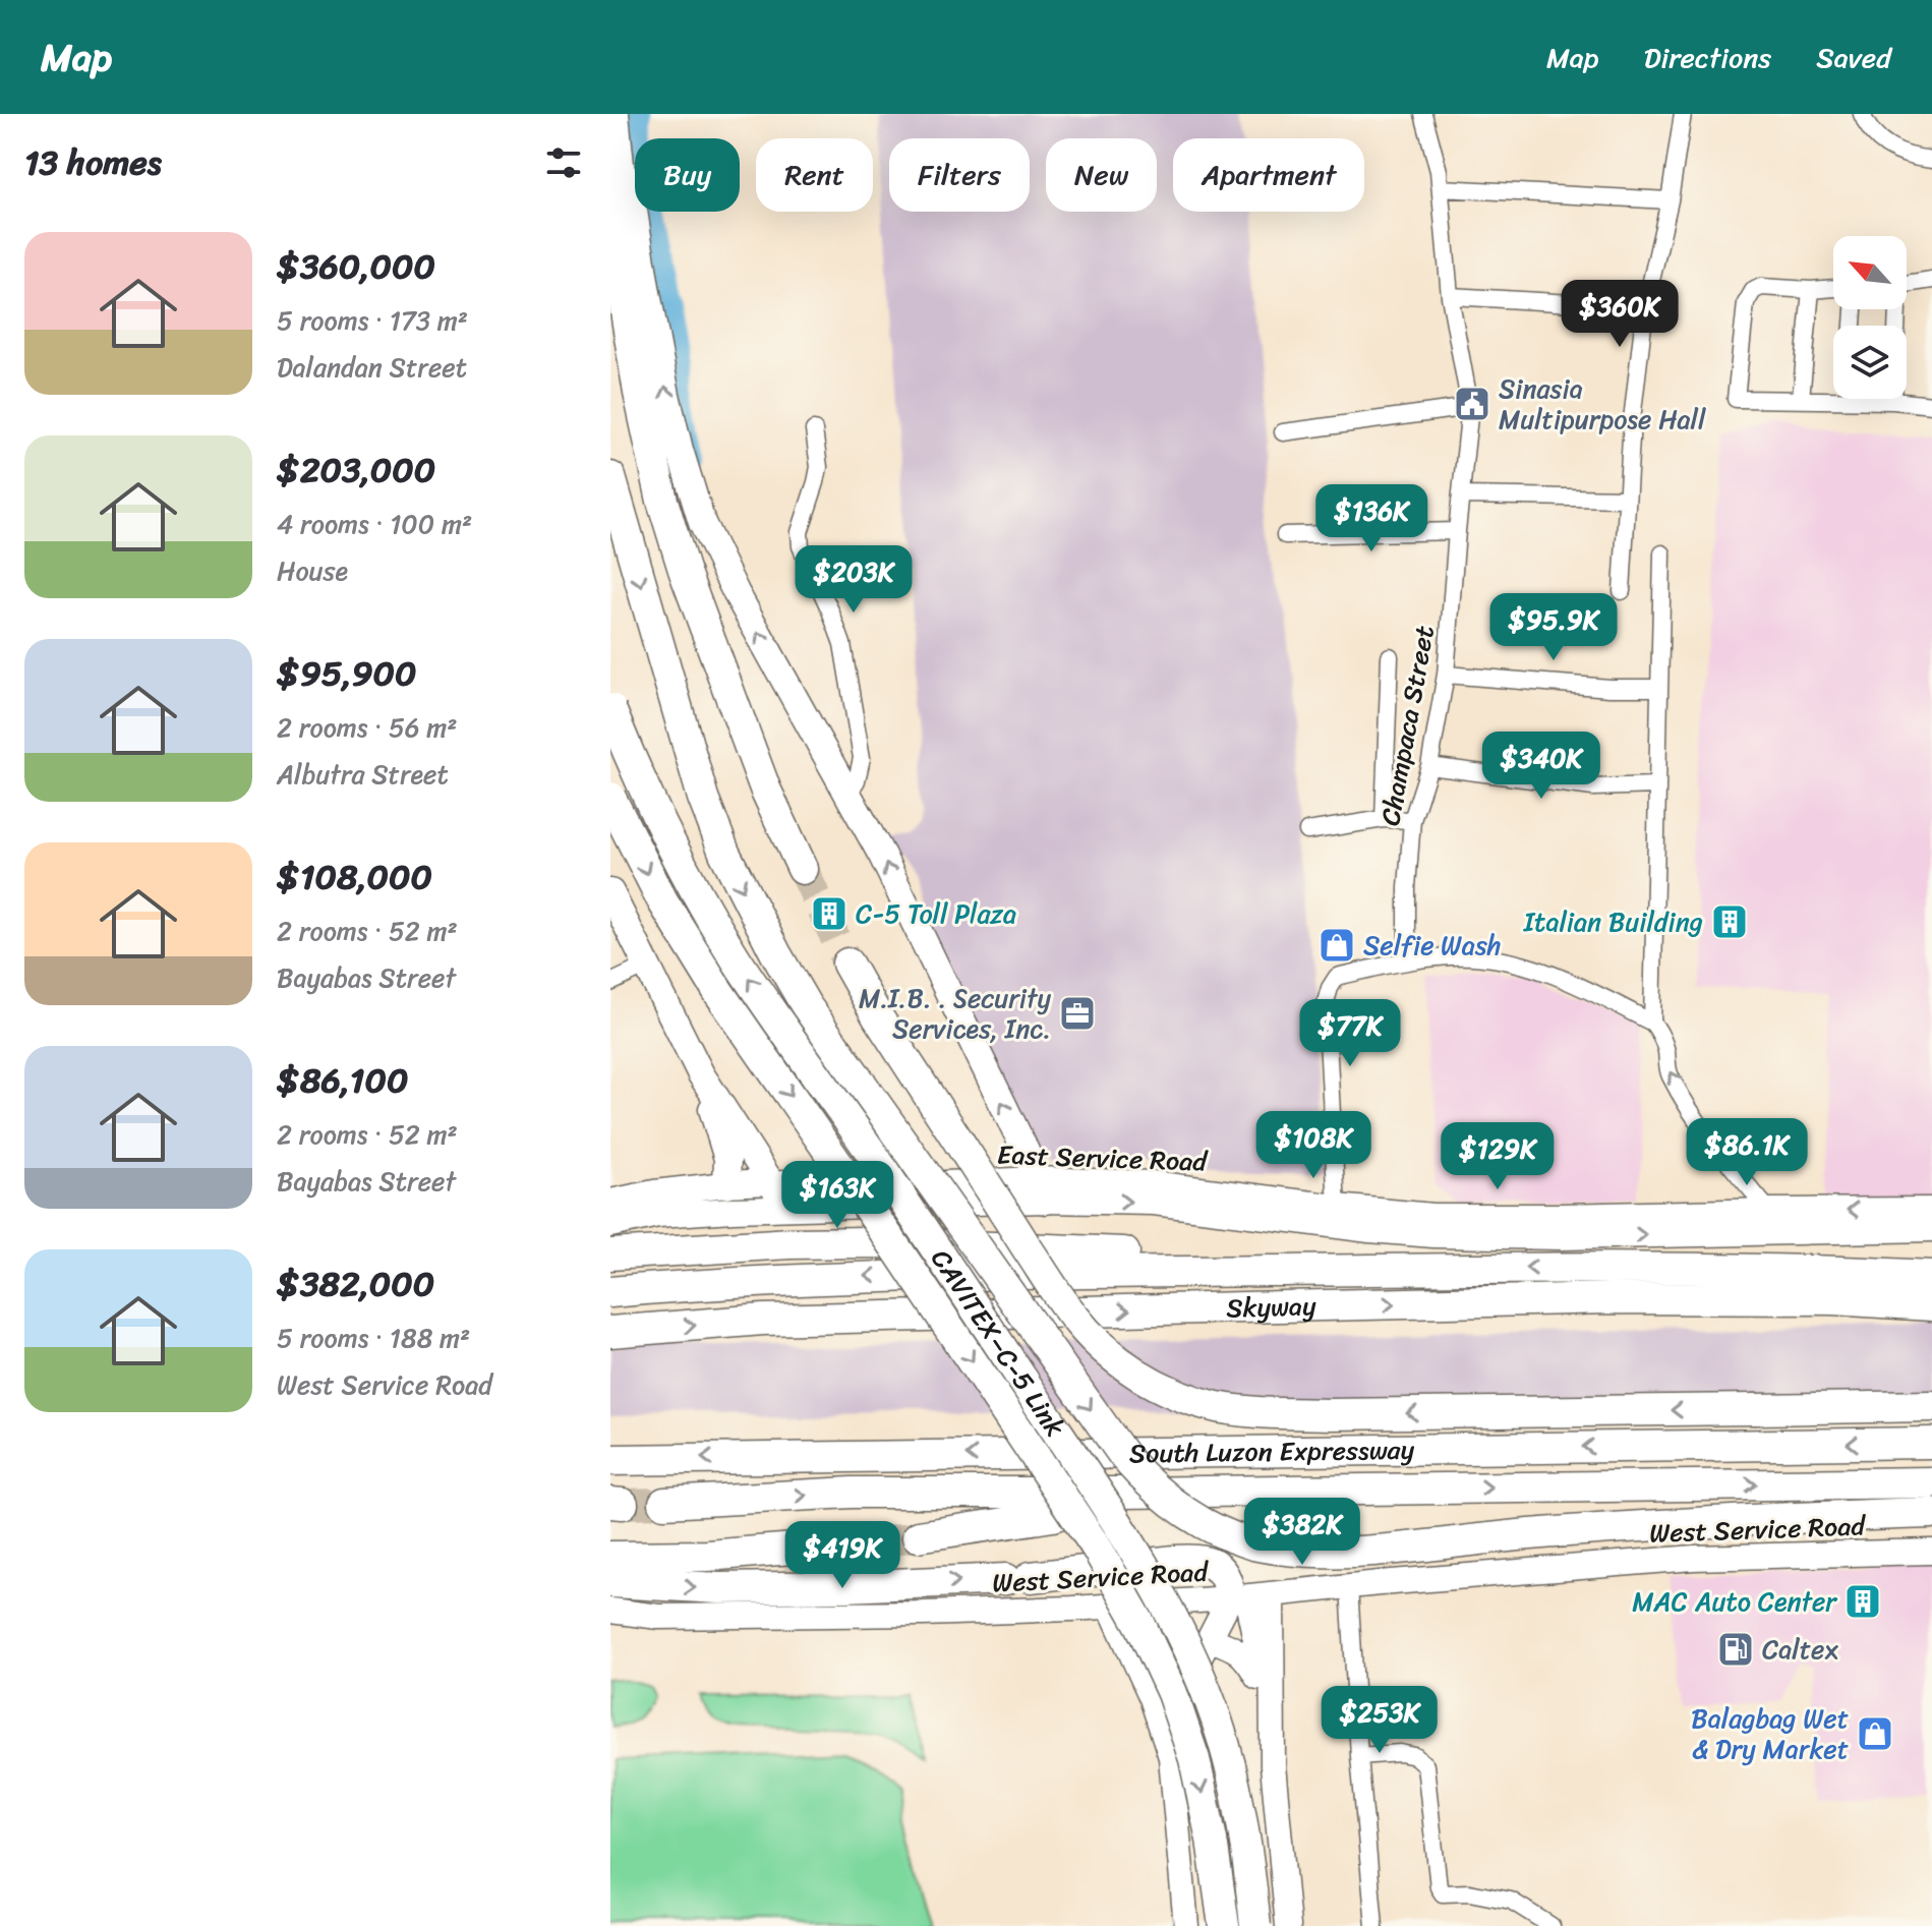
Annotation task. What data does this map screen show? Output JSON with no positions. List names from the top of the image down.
{
  "streets": {
    "highway": ["Skyway", "CAVITEX–C-5 Link", "South Luzon Expressway"],
    "main road": ["East Service Road", "West Service Road"],
    "street": ["Champaca Street"]
  },
  "places": {
    "public building": ["Sinasia Multipurpose Hall"],
    "building": ["C-5 Toll Plaza", "Italian Building", "MAC Auto Center"],
    "shop": ["Selfie Wash", "Balagbag Wet & Dry Market"],
    "office": ["M.I.B. . Security Services, Inc."],
    "fuel station": ["Caltex"]
  },
  "north": "top left",
  "page": {
    "header": "Map",
    "nav": ["Map", "Directions", "Saved"],
    "heading": "13 homes",
    "chip": [
      "Buy",
      "Rent",
      "Filters",
      "New",
      "Apartment"
    ],
    "list": [
      {
        "name": "$360,000",
        "note": "5 rooms · 173 m² · Dalandan Street"
      },
      {
        "name": "$203,000",
        "note": "4 rooms · 100 m² · House"
      },
      {
        "name": "$95,900",
        "note": "2 rooms · 56 m² · Albutra Street"
      },
      {
        "name": "$108,000",
        "note": "2 rooms · 52 m² · Bayabas Street"
      },
      {
        "name": "$86,100",
        "note": "2 rooms · 52 m² · Bayabas Street"
      },
      {
        "name": "$382,000",
        "note": "5 rooms · 188 m² · West Service Road"
      }
    ],
    "price": [
      "$360K",
      "$136K",
      "$203K",
      "$95.9K",
      "$340K",
      "$77K",
      "$108K",
      "$86.1K",
      "$129K",
      "$163K",
      "$382K",
      "$419K",
      "$253K"
    ]
  }
}
